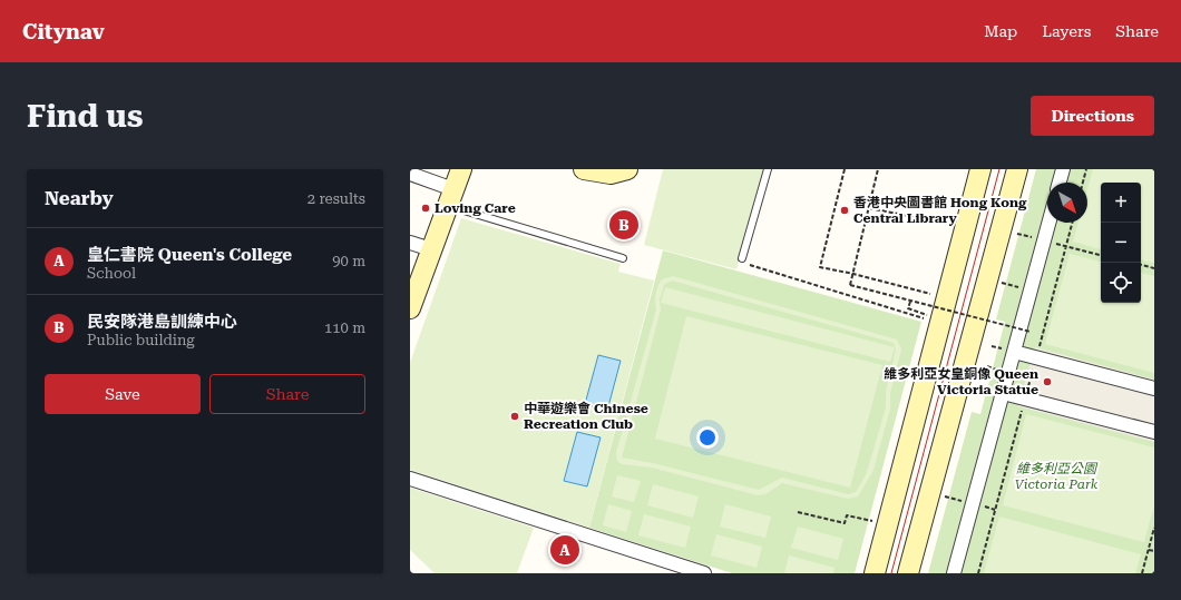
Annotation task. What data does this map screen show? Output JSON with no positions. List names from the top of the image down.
{
  "parks": ["維多利亞公園 Victoria Park"],
  "places": [
    "Loving Care",
    "香港中央圖書館 Hong Kong Central Library",
    "維多利亞女皇銅像 Queen Victoria Statue",
    "中華遊樂會 Chinese Recreation Club"
  ],
  "north": "bottom right",
  "page": {
    "header": "Citynav",
    "nav": ["Map", "Layers", "Share"],
    "buttons": [
      "Directions",
      ["Save", "Share"]
    ],
    "title": "Find us",
    "heading": ["Nearby", "2 results"],
    "map_buttons": ["+", "−"],
    "pins": ["B", "A"],
    "list": [
      {
        "mark": "A",
        "name": "皇仁書院 Queen's College",
        "note": "School",
        "value": "90 m"
      },
      {
        "mark": "B",
        "name": "民安隊港島訓練中心",
        "note": "Public building",
        "value": "110 m"
      }
    ]
  }
}
